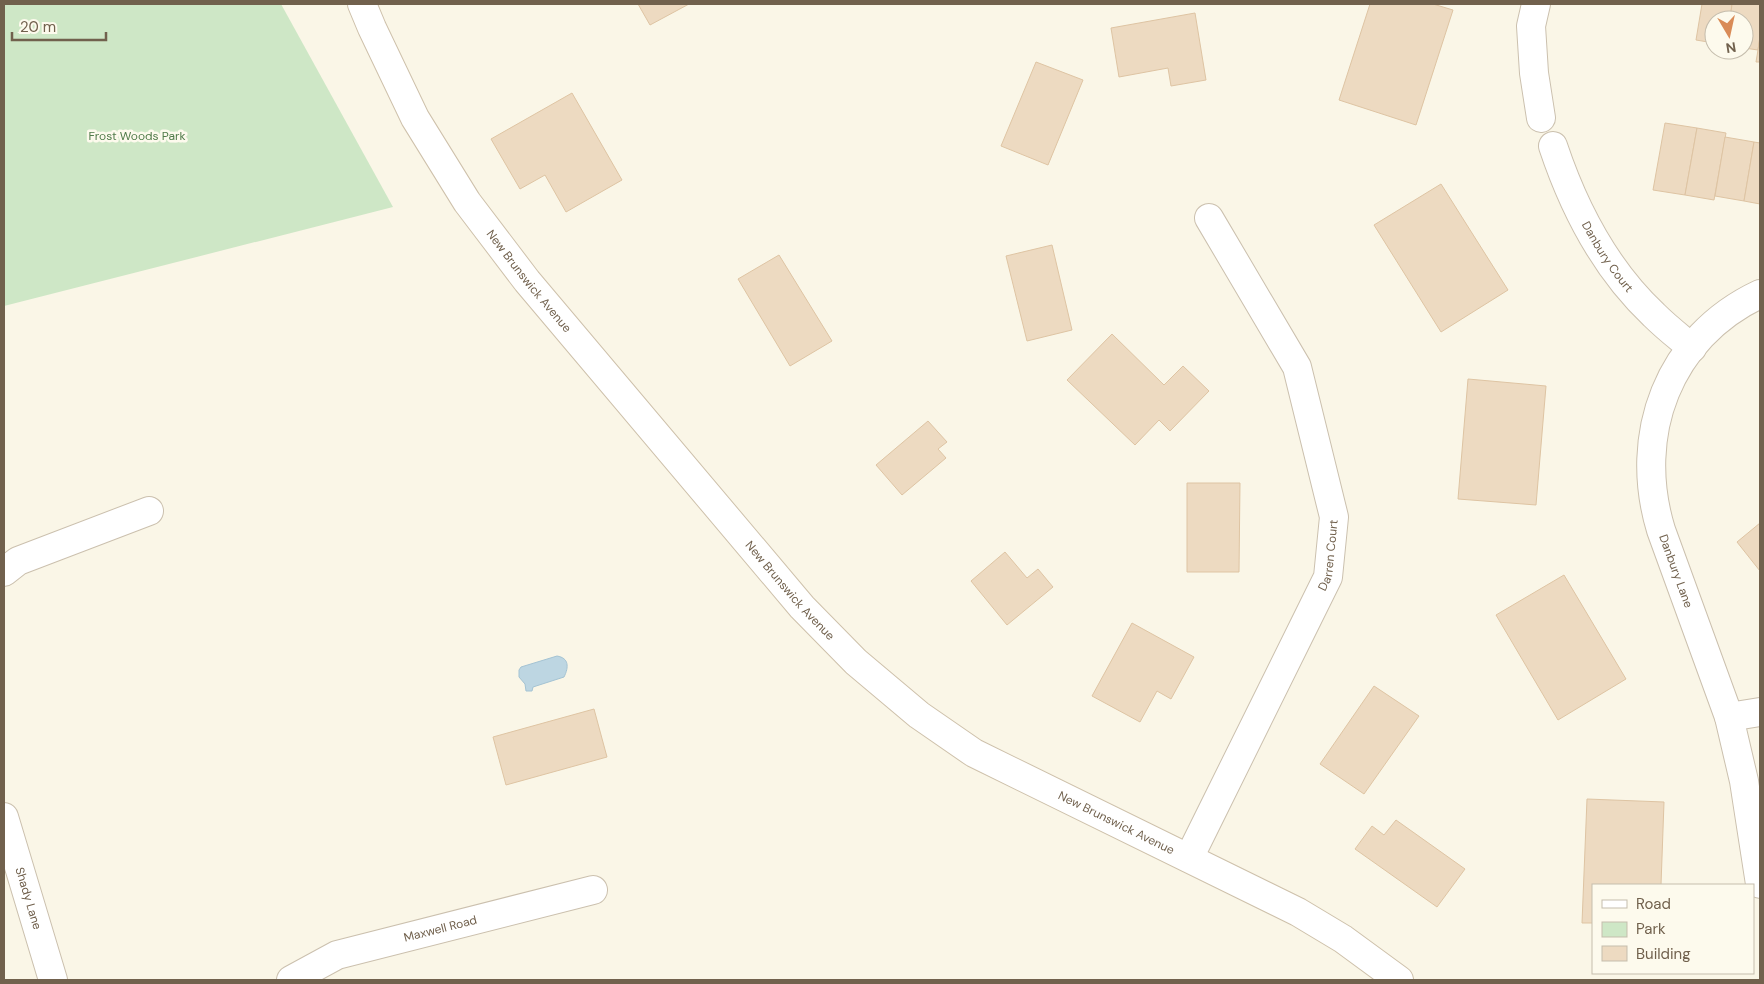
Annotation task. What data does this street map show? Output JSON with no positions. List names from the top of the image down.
{
  "streets": {
    "street": [
      "Danbury Court",
      "New Brunswick Avenue",
      "Darren Court",
      "Danbury Lane",
      "Shady Lane",
      "Maxwell Road"
    ]
  },
  "crossings": [
    ["Danbury Court", "Danbury Lane"],
    ["New Brunswick Avenue", "Darren Court"]
  ],
  "parks": ["Frost Woods Park"],
  "legend": ["Road", "Park", "Building"],
  "scale_bar": "20 m",
  "north": "bottom"
}
